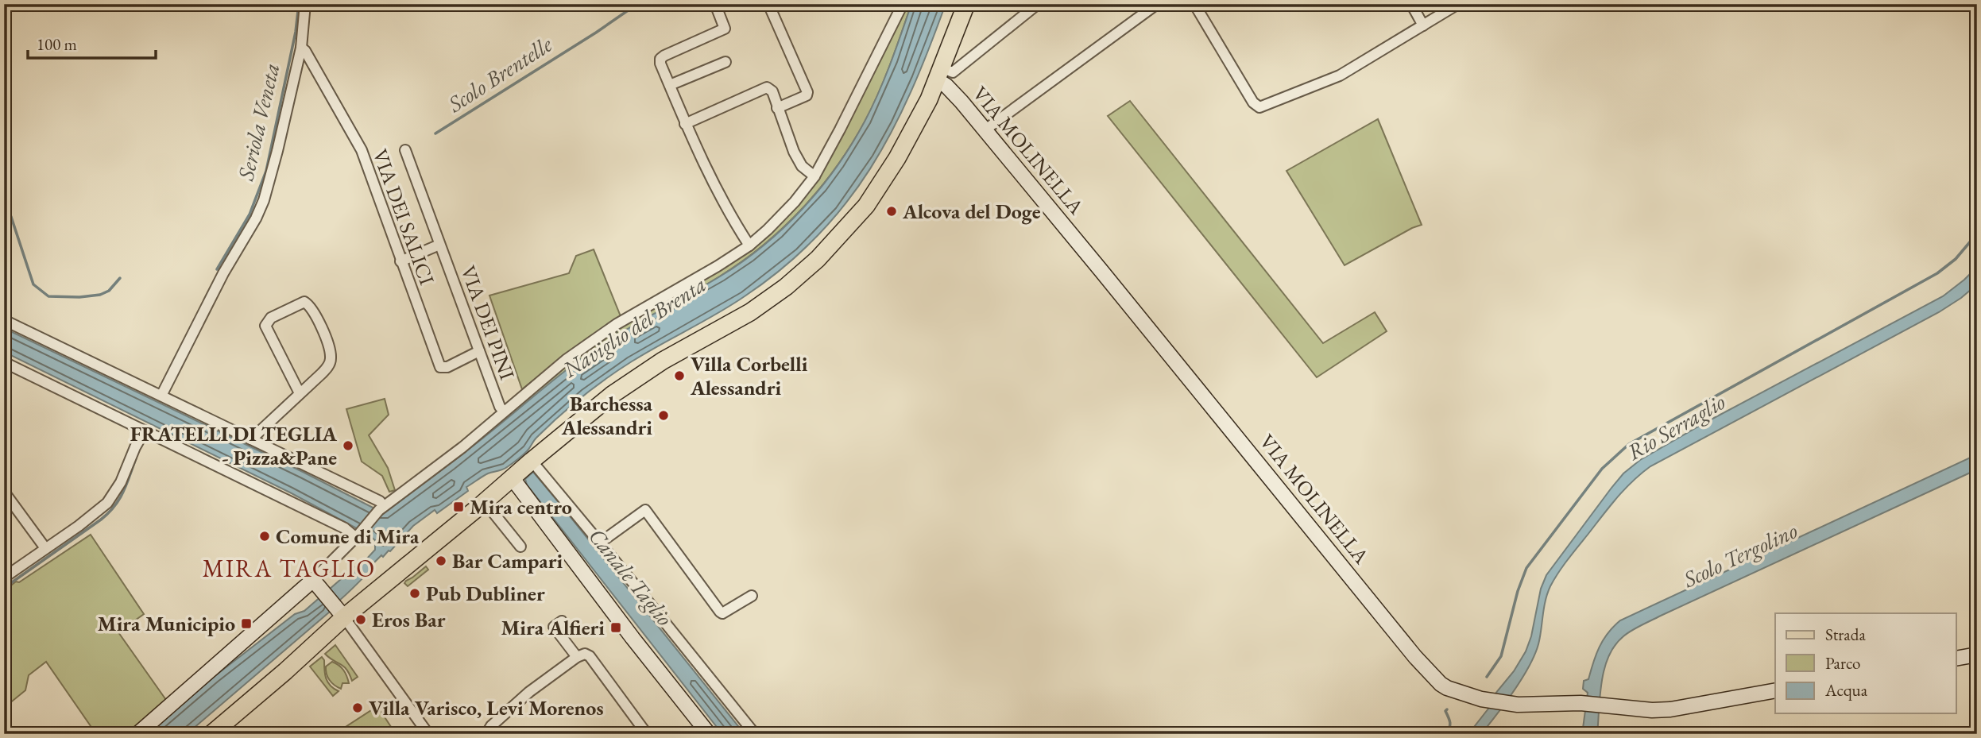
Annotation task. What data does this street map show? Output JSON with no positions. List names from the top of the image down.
{
  "streets": {
    "street": ["VIA MOLINELLA", "VIA DEI SALICI", "VIA DEI PINI"]
  },
  "crossings": [
    ["VIA DEI SALICI", "VIA DEI PINI"]
  ],
  "districts": ["MIRA TAGLIO"],
  "water": [
    "Scolo Brentelle",
    "Seriola Veneta",
    "Naviglio del Brenta",
    "Rio Serraglio",
    "Scolo Tergolino",
    "Canale Taglio"
  ],
  "places": {
    "other": [
      "Alcova del Doge",
      "Villa Corbelli Alessandri",
      "Barchessa Alessandri",
      "FRATELLI DI TEGLIA - Pizza&Pane",
      "Comune di Mira",
      "Bar Campari",
      "Pub Dubliner",
      "Eros Bar",
      "Villa Varisco, Levi Morenos"
    ],
    "transit": ["Mira centro", "Mira Municipio", "Mira Alfieri"]
  },
  "legend": ["Strada", "Parco", "Acqua"],
  "scale_bar": "100 m"
}
